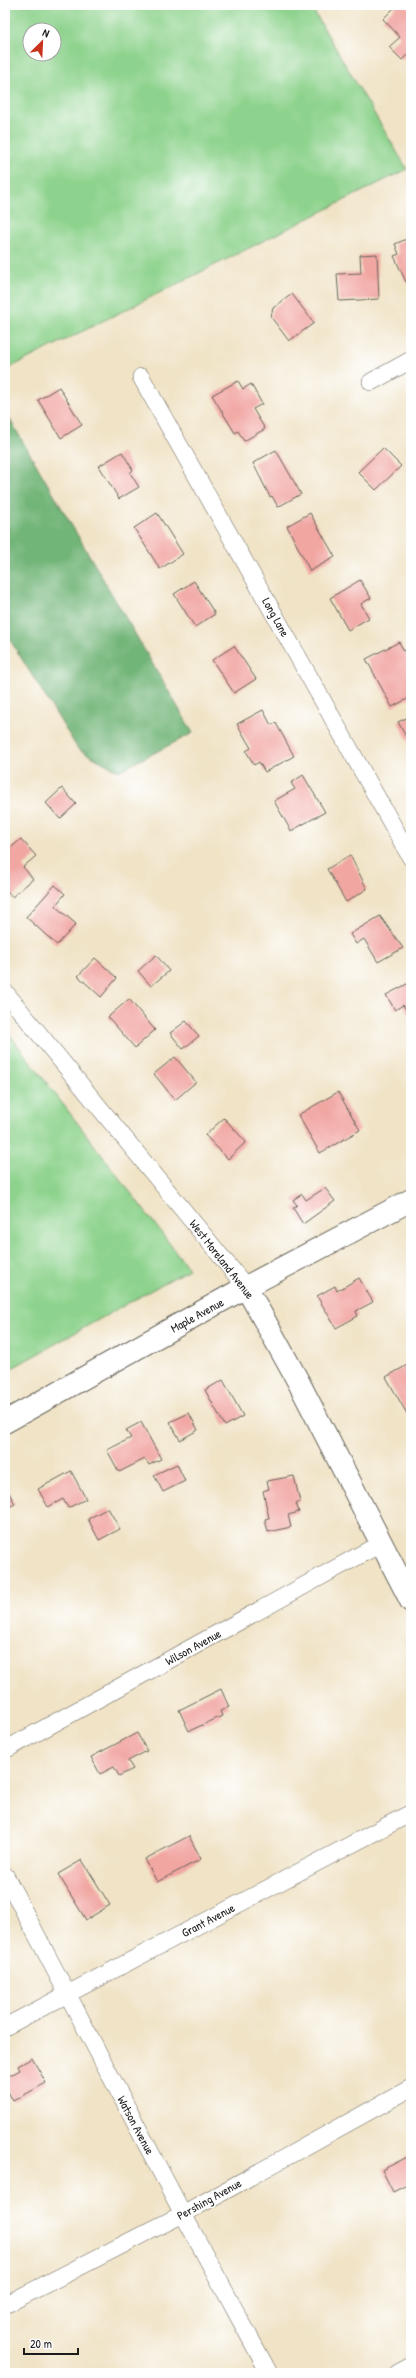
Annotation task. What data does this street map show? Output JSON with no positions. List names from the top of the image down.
{
  "streets": {
    "street": [
      "Long Lane",
      "West Moreland Avenue",
      "Maple Avenue",
      "Wilson Avenue",
      "Grant Avenue",
      "Watson Avenue",
      "Pershing Avenue"
    ]
  },
  "crossings": [
    ["West Moreland Avenue", "Maple Avenue"],
    ["West Moreland Avenue", "Wilson Avenue"],
    ["Grant Avenue", "Watson Avenue"],
    ["Watson Avenue", "Pershing Avenue"]
  ],
  "scale_bar": "20 m",
  "north": "top right"
}
